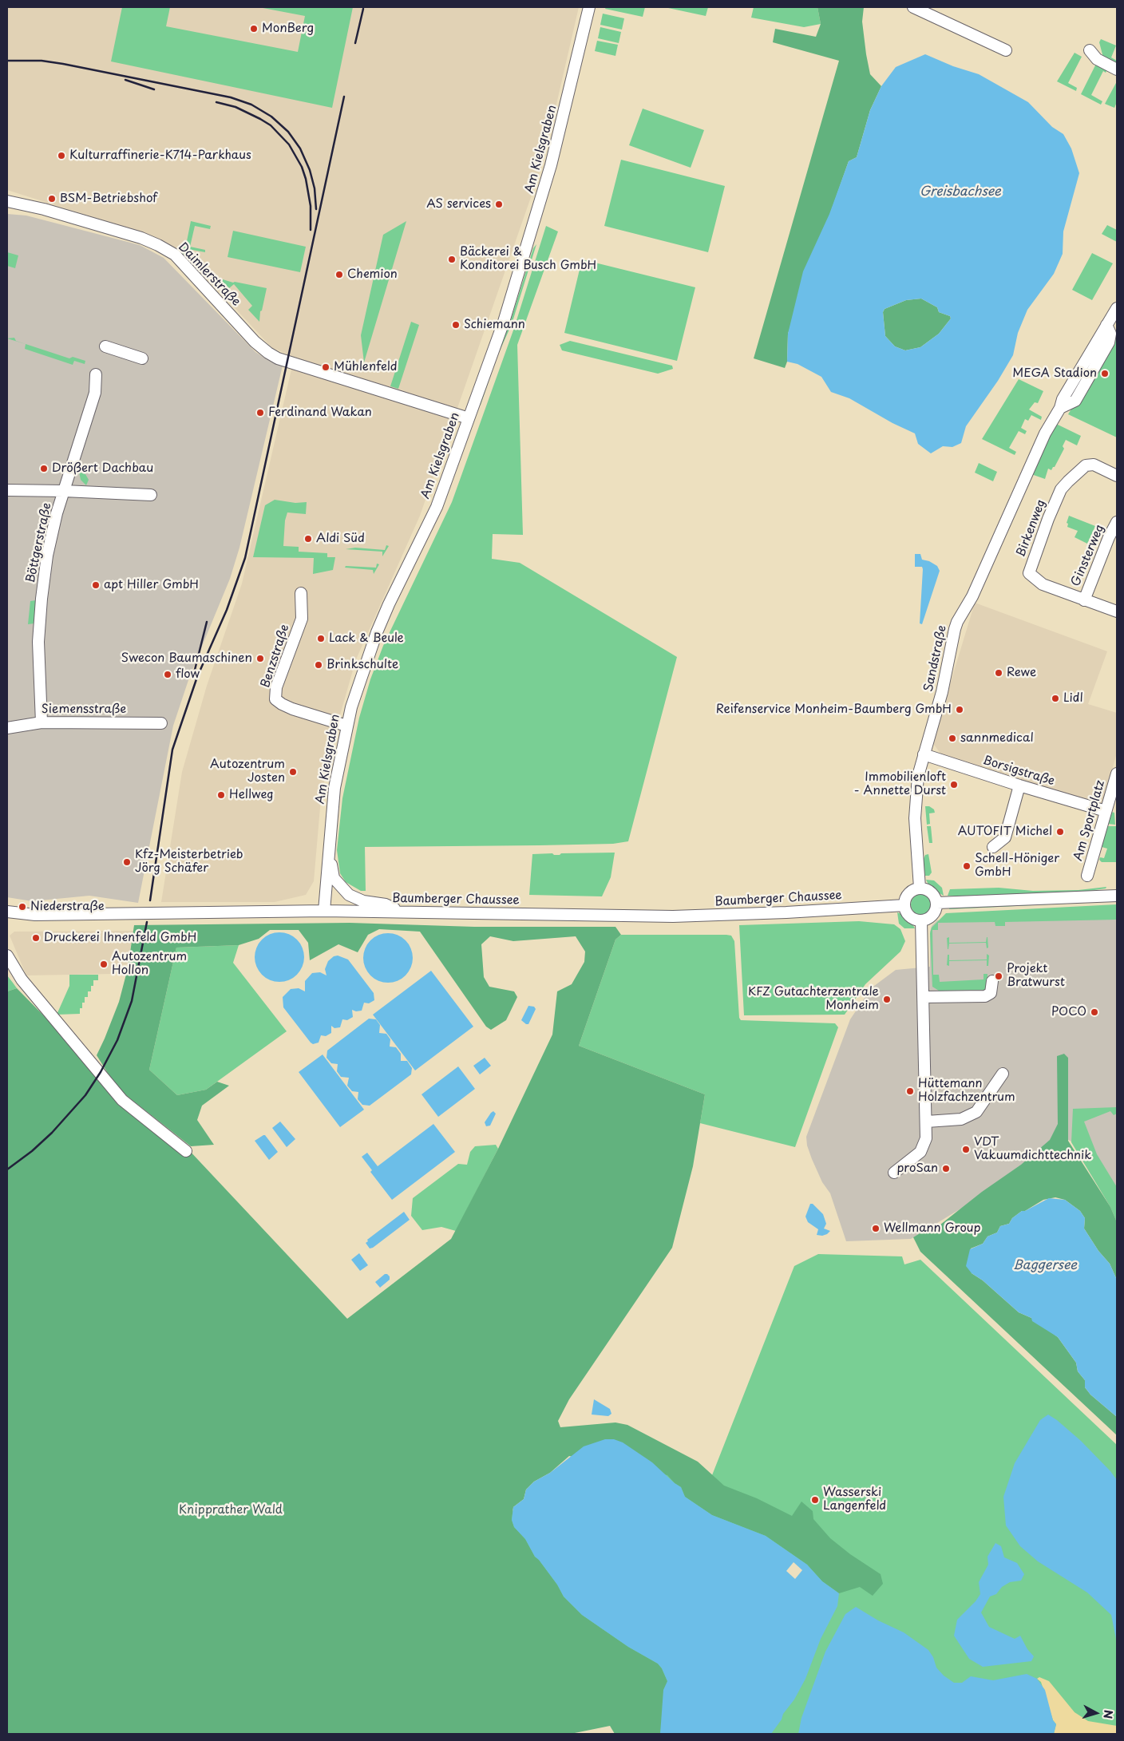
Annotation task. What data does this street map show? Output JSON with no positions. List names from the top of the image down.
{
  "streets": {
    "street": [
      "Am Kielsgraben",
      "Daimlerstraße",
      "Birkenweg",
      "Böttgerstraße",
      "Ginsterweg",
      "Benzstraße",
      "Sandstraße",
      "Siemensstraße",
      "Borsigstraße",
      "Am Sportplatz",
      "Baumberger Chaussee"
    ]
  },
  "crossings": [
    ["Am Kielsgraben", "Daimlerstraße"],
    ["Am Kielsgraben", "Benzstraße"],
    ["Am Kielsgraben", "Baumberger Chaussee"],
    ["Birkenweg", "Ginsterweg"],
    ["Böttgerstraße", "Siemensstraße"],
    ["Sandstraße", "Borsigstraße"],
    ["Sandstraße", "Baumberger Chaussee"],
    ["Borsigstraße", "Am Sportplatz"]
  ],
  "water": ["Greisbachsee", "Baggersee"],
  "parks": ["Knipprather Wald"],
  "places": [
    "MonBerg",
    "Kulturraffinerie-K714-Parkhaus",
    "BSM-Betriebshof",
    "AS services",
    "Bäckerei & Konditorei Busch GmbH",
    "Chemion",
    "Schiemann",
    "Mühlenfeld",
    "MEGA Stadion",
    "Ferdinand Wakan",
    "Drößert Dachbau",
    "Aldi Süd",
    "apt Hiller GmbH",
    "Lack & Beule",
    "Swecon Baumaschinen",
    "Brinkschulte",
    "Rewe",
    "flow",
    "Lidl",
    "Reifenservice Monheim-Baumberg GmbH",
    "sannmedical",
    "Autozentrum Josten",
    "Immobilienloft - Annette Durst",
    "Hellweg",
    "AUTOFIT Michel",
    "Kfz-Meisterbetrieb Jörg Schäfer",
    "Schell-Höniger GmbH",
    "Niederstraße",
    "Druckerei Ihnenfeld GmbH",
    "Autozentrum Hollon",
    "Projekt Bratwurst",
    "KFZ Gutachterzentrale Monheim",
    "POCO",
    "Hüttemann Holzfachzentrum",
    "VDT Vakuumdichttechnik",
    "proSan",
    "Wellmann Group",
    "Wasserski Langenfeld"
  ],
  "north": "right"
}
